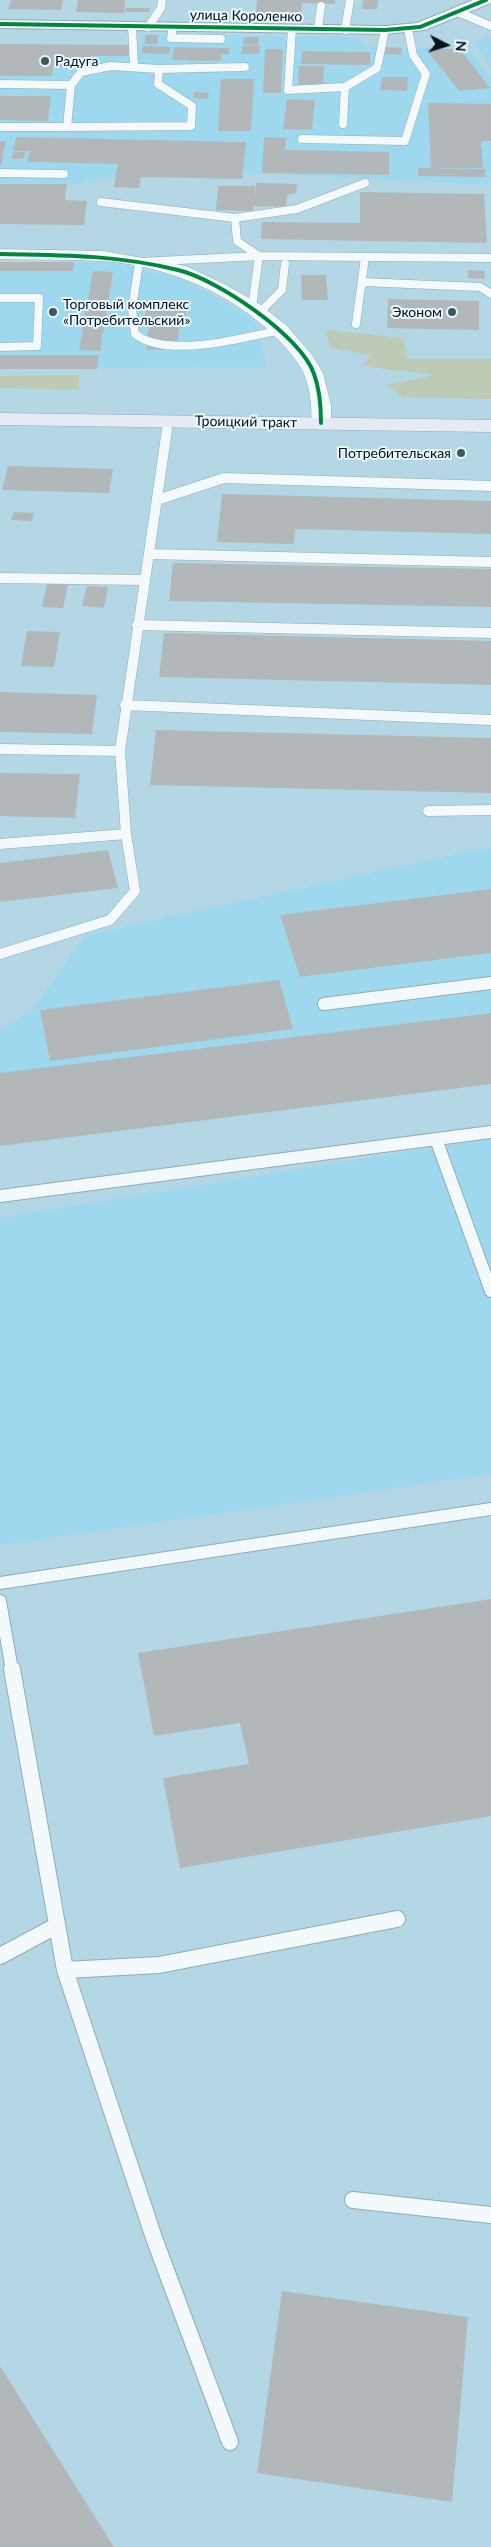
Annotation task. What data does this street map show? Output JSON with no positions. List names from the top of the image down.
{
  "streets": {
    "main road": ["Троицкий тракт"],
    "street": ["улица Короленко"]
  },
  "places": [
    "Радуга",
    "Торговый комплекс «Потребительский»",
    "Эконом",
    "Потребительская"
  ],
  "north": "right"
}
